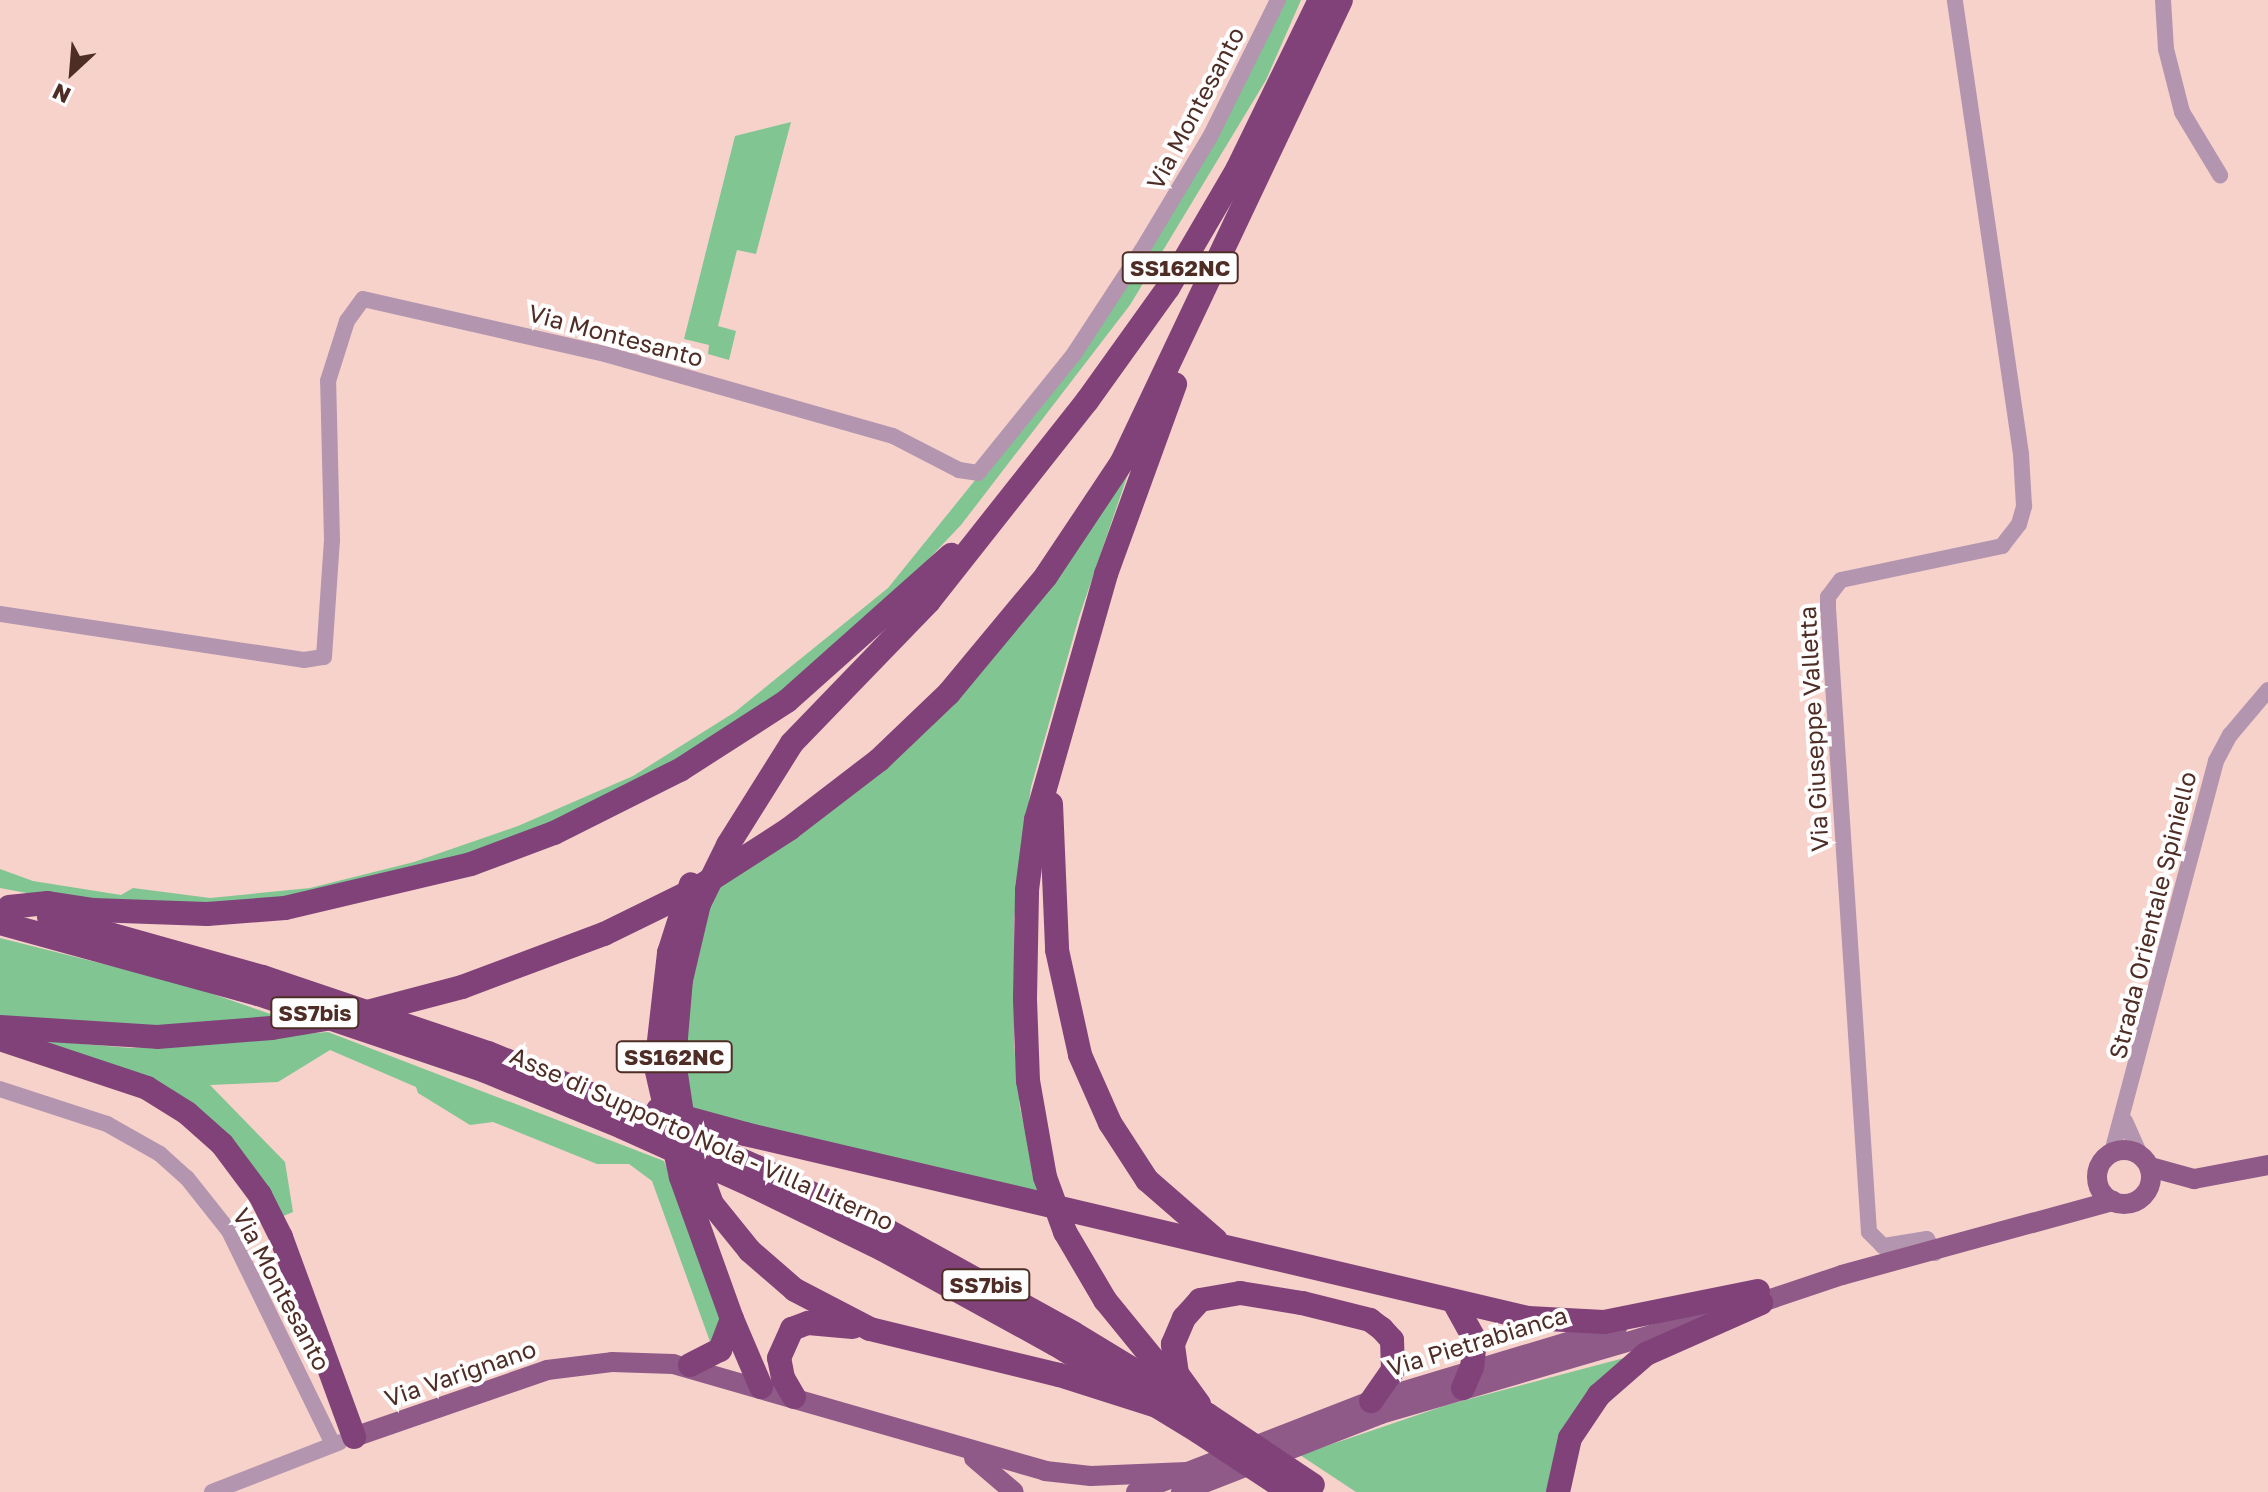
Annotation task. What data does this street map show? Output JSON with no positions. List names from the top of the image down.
{
  "streets": {
    "highway": ["SS162NC", "SS7bis", "Asse di Supporto Nola - Villa Literno"],
    "main road": ["Via Pietrabianca", "Via Varignano"],
    "street": ["Via Montesanto", "Via Giuseppe Valletta", "Strada Orientale Spiniello"]
  },
  "crossings": [
    ["Via Montesanto", "Via Varignano"],
    ["SS162NC", "Asse di Supporto Nola - Villa Literno"],
    ["Via Giuseppe Valletta", "Via Pietrabianca"],
    ["Strada Orientale Spiniello", "Via Pietrabianca"],
    ["Via Pietrabianca", "Via Varignano"]
  ],
  "north": "bottom left"
}
